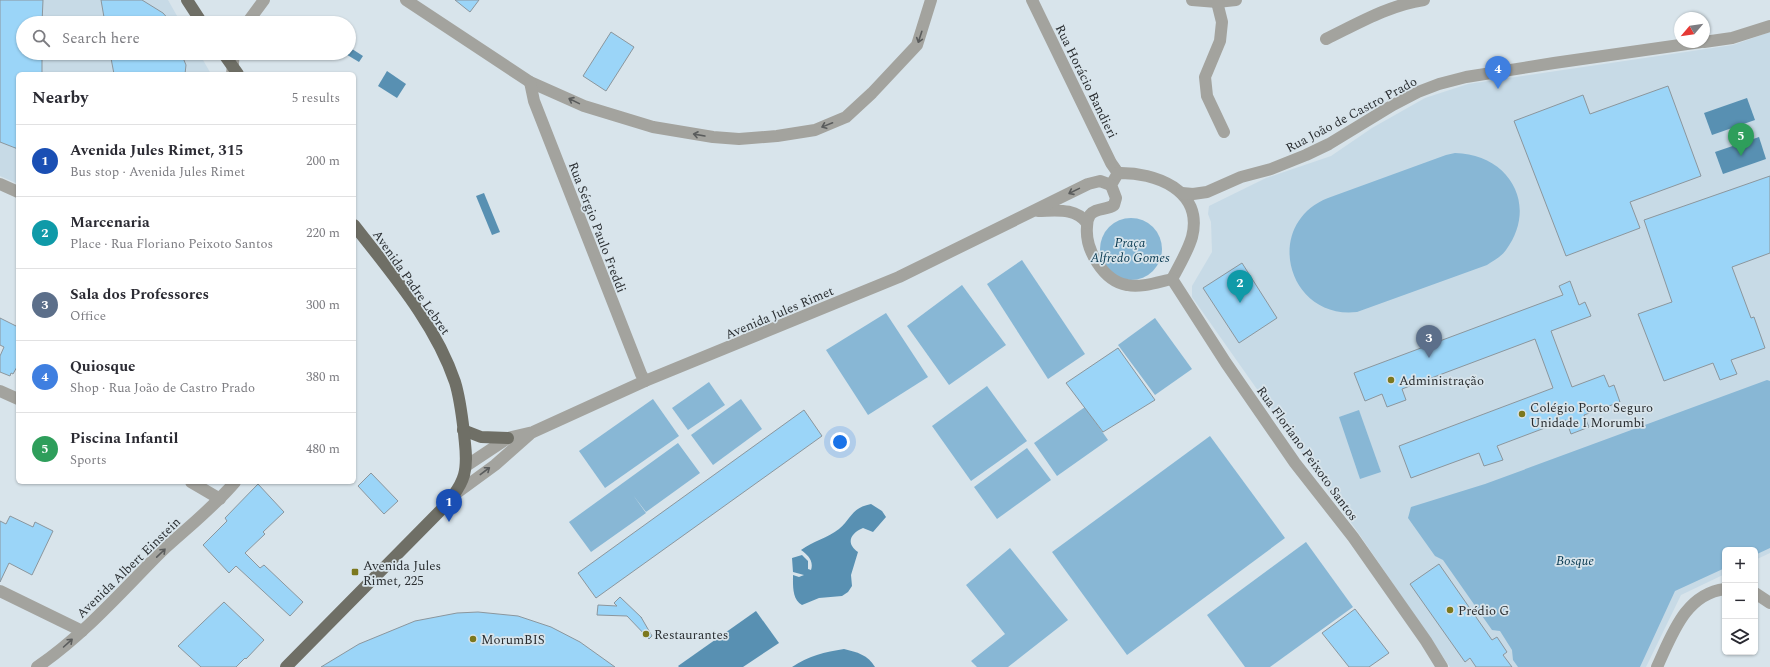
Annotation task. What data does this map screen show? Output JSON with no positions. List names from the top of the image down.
{
  "streets": {
    "main road": ["Avenida Padre Lebret", "Avenida Jules Rimet"],
    "street": [
      "Rua Horácio Bandieri",
      "Rua João de Castro Prado",
      "Rua Sérgio Paulo Freddi",
      "Rua Floriano Peixoto Santos",
      "Avenida Albert Einstein"
    ]
  },
  "crossings": [
    ["Rua Horácio Bandieri", "Rua João de Castro Prado"],
    ["Rua Horácio Bandieri", "Avenida Jules Rimet"],
    ["Rua Horácio Bandieri", "Rua Floriano Peixoto Santos"],
    ["Rua João de Castro Prado", "Avenida Jules Rimet"],
    ["Rua João de Castro Prado", "Rua Floriano Peixoto Santos"],
    ["Rua Sérgio Paulo Freddi", "Avenida Jules Rimet"],
    ["Avenida Padre Lebret", "Avenida Jules Rimet"],
    ["Avenida Jules Rimet", "Rua Floriano Peixoto Santos"]
  ],
  "one_way": ["Avenida Albert Einstein"],
  "parks": ["Praça Alfredo Gomes", "Bosque"],
  "places": {
    "other": [
      "Administração",
      "Colégio Porto Seguro Unidade I Morumbi",
      "Prédio G",
      "Restaurantes",
      "MorumBIS"
    ],
    "transit": ["Avenida Jules Rimet, 225"]
  },
  "north": "bottom left",
  "page": {
    "search": "Search here",
    "pins": [
      "4",
      "5",
      "2",
      "3",
      "1"
    ],
    "heading": ["Nearby", "5 results"],
    "list": [
      {
        "mark": "1",
        "name": "Avenida Jules Rimet, 315",
        "note": "Bus stop · Avenida Jules Rimet",
        "value": "200 m"
      },
      {
        "mark": "2",
        "name": "Marcenaria",
        "note": "Place · Rua Floriano Peixoto Santos",
        "value": "220 m"
      },
      {
        "mark": "3",
        "name": "Sala dos Professores",
        "note": "Office",
        "value": "300 m"
      },
      {
        "mark": "4",
        "name": "Quiosque",
        "note": "Shop · Rua João de Castro Prado",
        "value": "380 m"
      },
      {
        "mark": "5",
        "name": "Piscina Infantil",
        "note": "Sports",
        "value": "480 m"
      }
    ],
    "map_buttons": ["+", "−"]
  }
}
